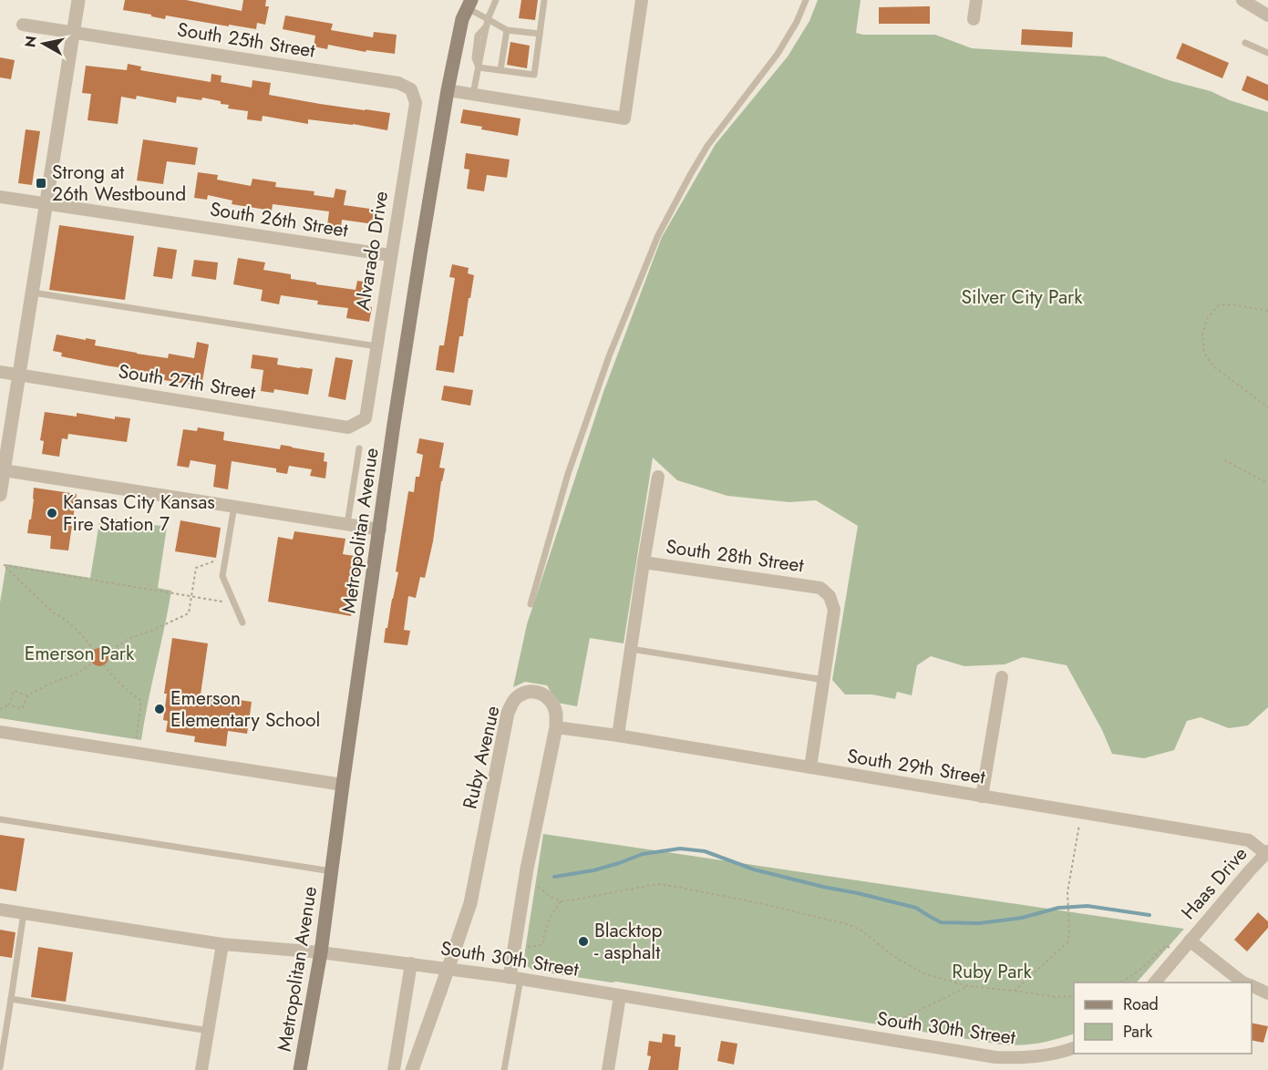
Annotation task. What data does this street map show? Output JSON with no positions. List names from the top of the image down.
{
  "streets": {
    "main road": ["Metropolitan Avenue"],
    "street": [
      "South 25th Street",
      "South 26th Street",
      "Alvarado Drive",
      "South 27th Street",
      "South 28th Street",
      "Ruby Avenue",
      "South 29th Street",
      "Haas Drive",
      "South 30th Street"
    ]
  },
  "crossings": [
    ["South 25th Street", "Alvarado Drive"],
    ["South 26th Street", "Alvarado Drive"],
    ["Alvarado Drive", "South 27th Street"],
    ["Metropolitan Avenue", "South 30th Street"],
    ["Ruby Avenue", "South 29th Street"],
    ["Ruby Avenue", "South 30th Street"],
    ["South 29th Street", "Haas Drive"]
  ],
  "parks": ["Silver City Park", "Emerson Park", "Ruby Park"],
  "places": {
    "transit": ["Strong at 26th Westbound"],
    "other": ["Kansas City Kansas Fire Station 7", "Emerson Elementary School", "Blacktop - asphalt"]
  },
  "legend": ["Road", "Park"],
  "north": "left"
}
